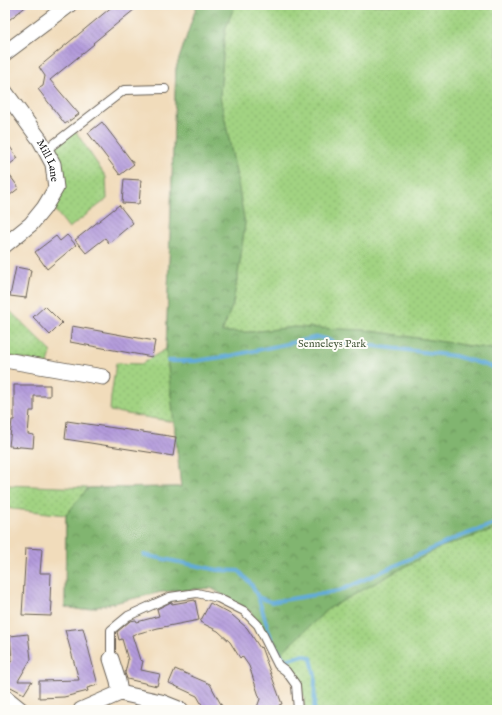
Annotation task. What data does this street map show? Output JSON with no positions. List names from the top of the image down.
{
  "streets": {
    "street": ["Mill Lane"]
  },
  "parks": ["Senneleys Park"]
}
